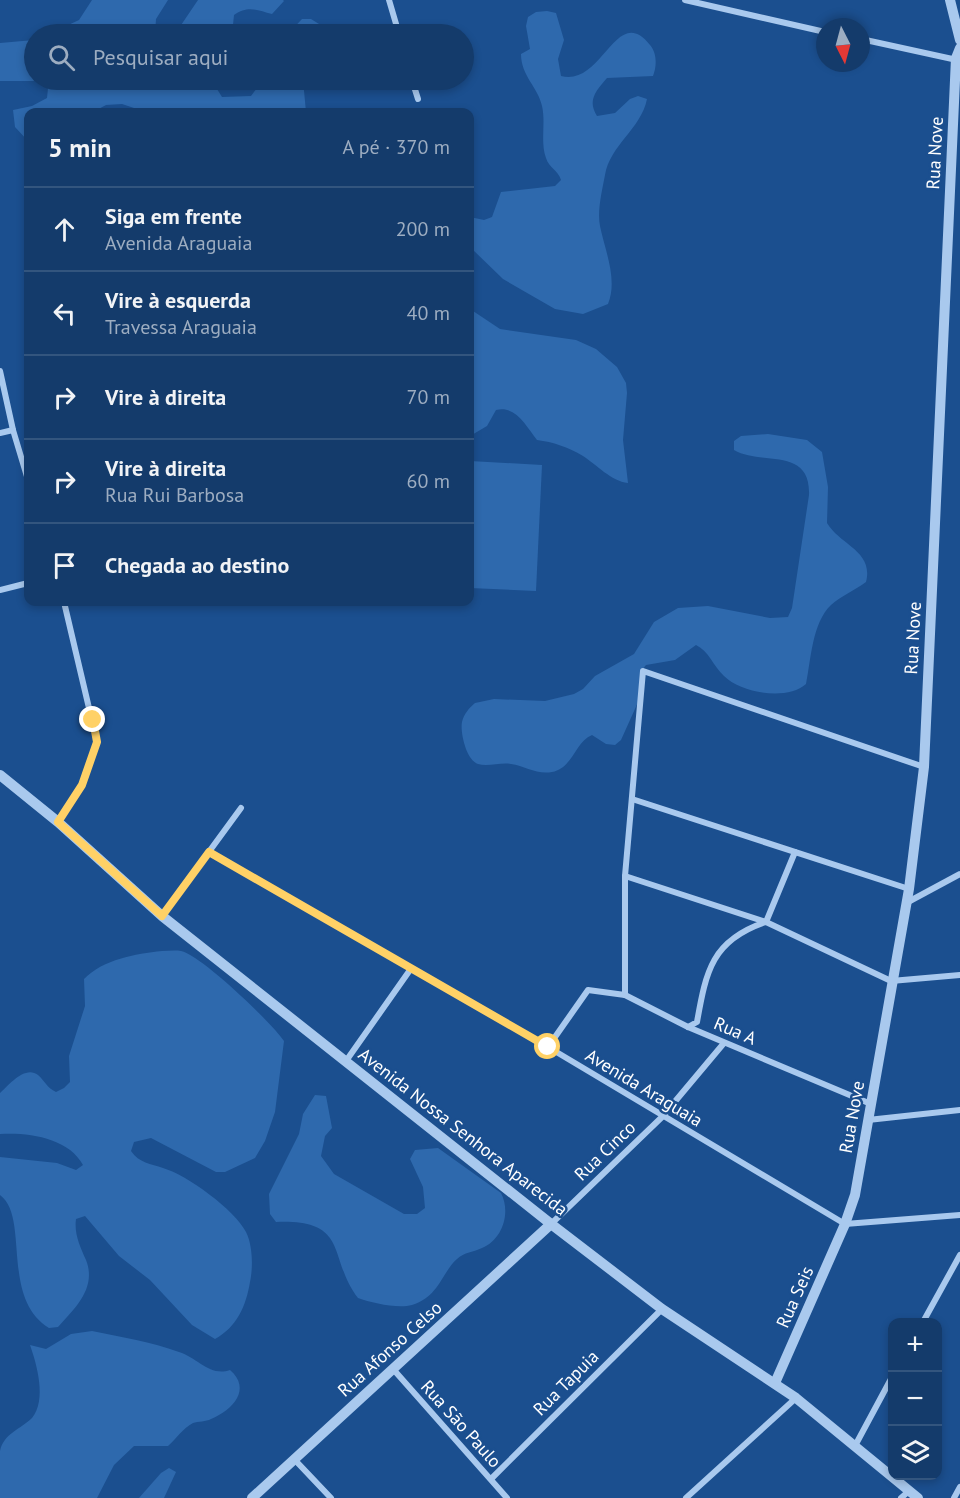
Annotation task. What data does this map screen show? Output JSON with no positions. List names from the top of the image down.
{
  "streets": {
    "street": [
      "Rua Nove",
      "Rua A",
      "Avenida Araguaia",
      "Avenida Nossa Senhora Aparecida",
      "Rua Cinco",
      "Rua Seis",
      "Rua Afonso Celso",
      "Rua Tapuia",
      "Rua São Paulo"
    ]
  },
  "crossings": [
    ["Rua Nove", "Rua A"],
    ["Rua Nove", "Avenida Araguaia"],
    ["Rua Nove", "Rua Seis"],
    ["Rua A", "Avenida Araguaia"],
    ["Rua A", "Rua Cinco"],
    ["Avenida Araguaia", "Rua Cinco"],
    ["Avenida Araguaia", "Rua Seis"],
    ["Avenida Nossa Senhora Aparecida", "Rua Cinco"],
    ["Avenida Nossa Senhora Aparecida", "Rua Seis"],
    ["Avenida Nossa Senhora Aparecida", "Rua Afonso Celso"],
    ["Avenida Nossa Senhora Aparecida", "Rua Tapuia"],
    ["Rua Cinco", "Rua Afonso Celso"],
    ["Rua Afonso Celso", "Rua São Paulo"],
    ["Rua Tapuia", "Rua São Paulo"]
  ],
  "north": "bottom",
  "page": {
    "search": "Pesquisar aqui",
    "heading": ["5 min", "A pé · 370 m"],
    "list": [
      ["Siga em frente", "Avenida Araguaia", "200 m"],
      ["Vire à esquerda", "Travessa Araguaia", "40 m"],
      ["Vire à direita", "70 m"],
      ["Vire à direita", "Rua Rui Barbosa", "60 m"],
      "Chegada ao destino"
    ],
    "map_buttons": ["+", "−"]
  }
}
